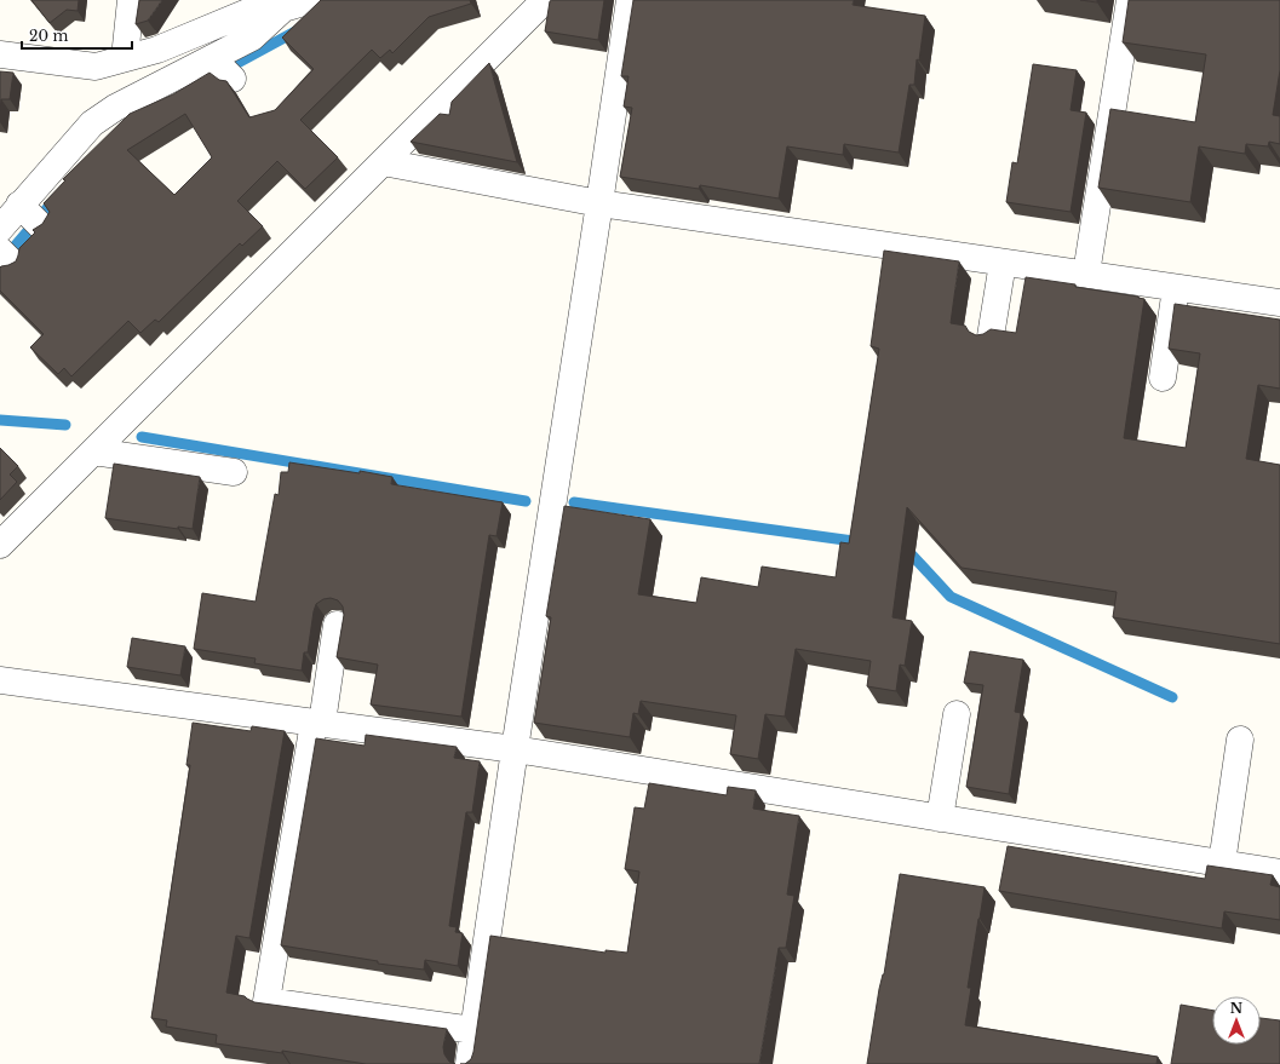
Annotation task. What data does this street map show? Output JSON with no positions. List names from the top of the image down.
{
  "scale_bar": "20 m",
  "north": "top"
}
